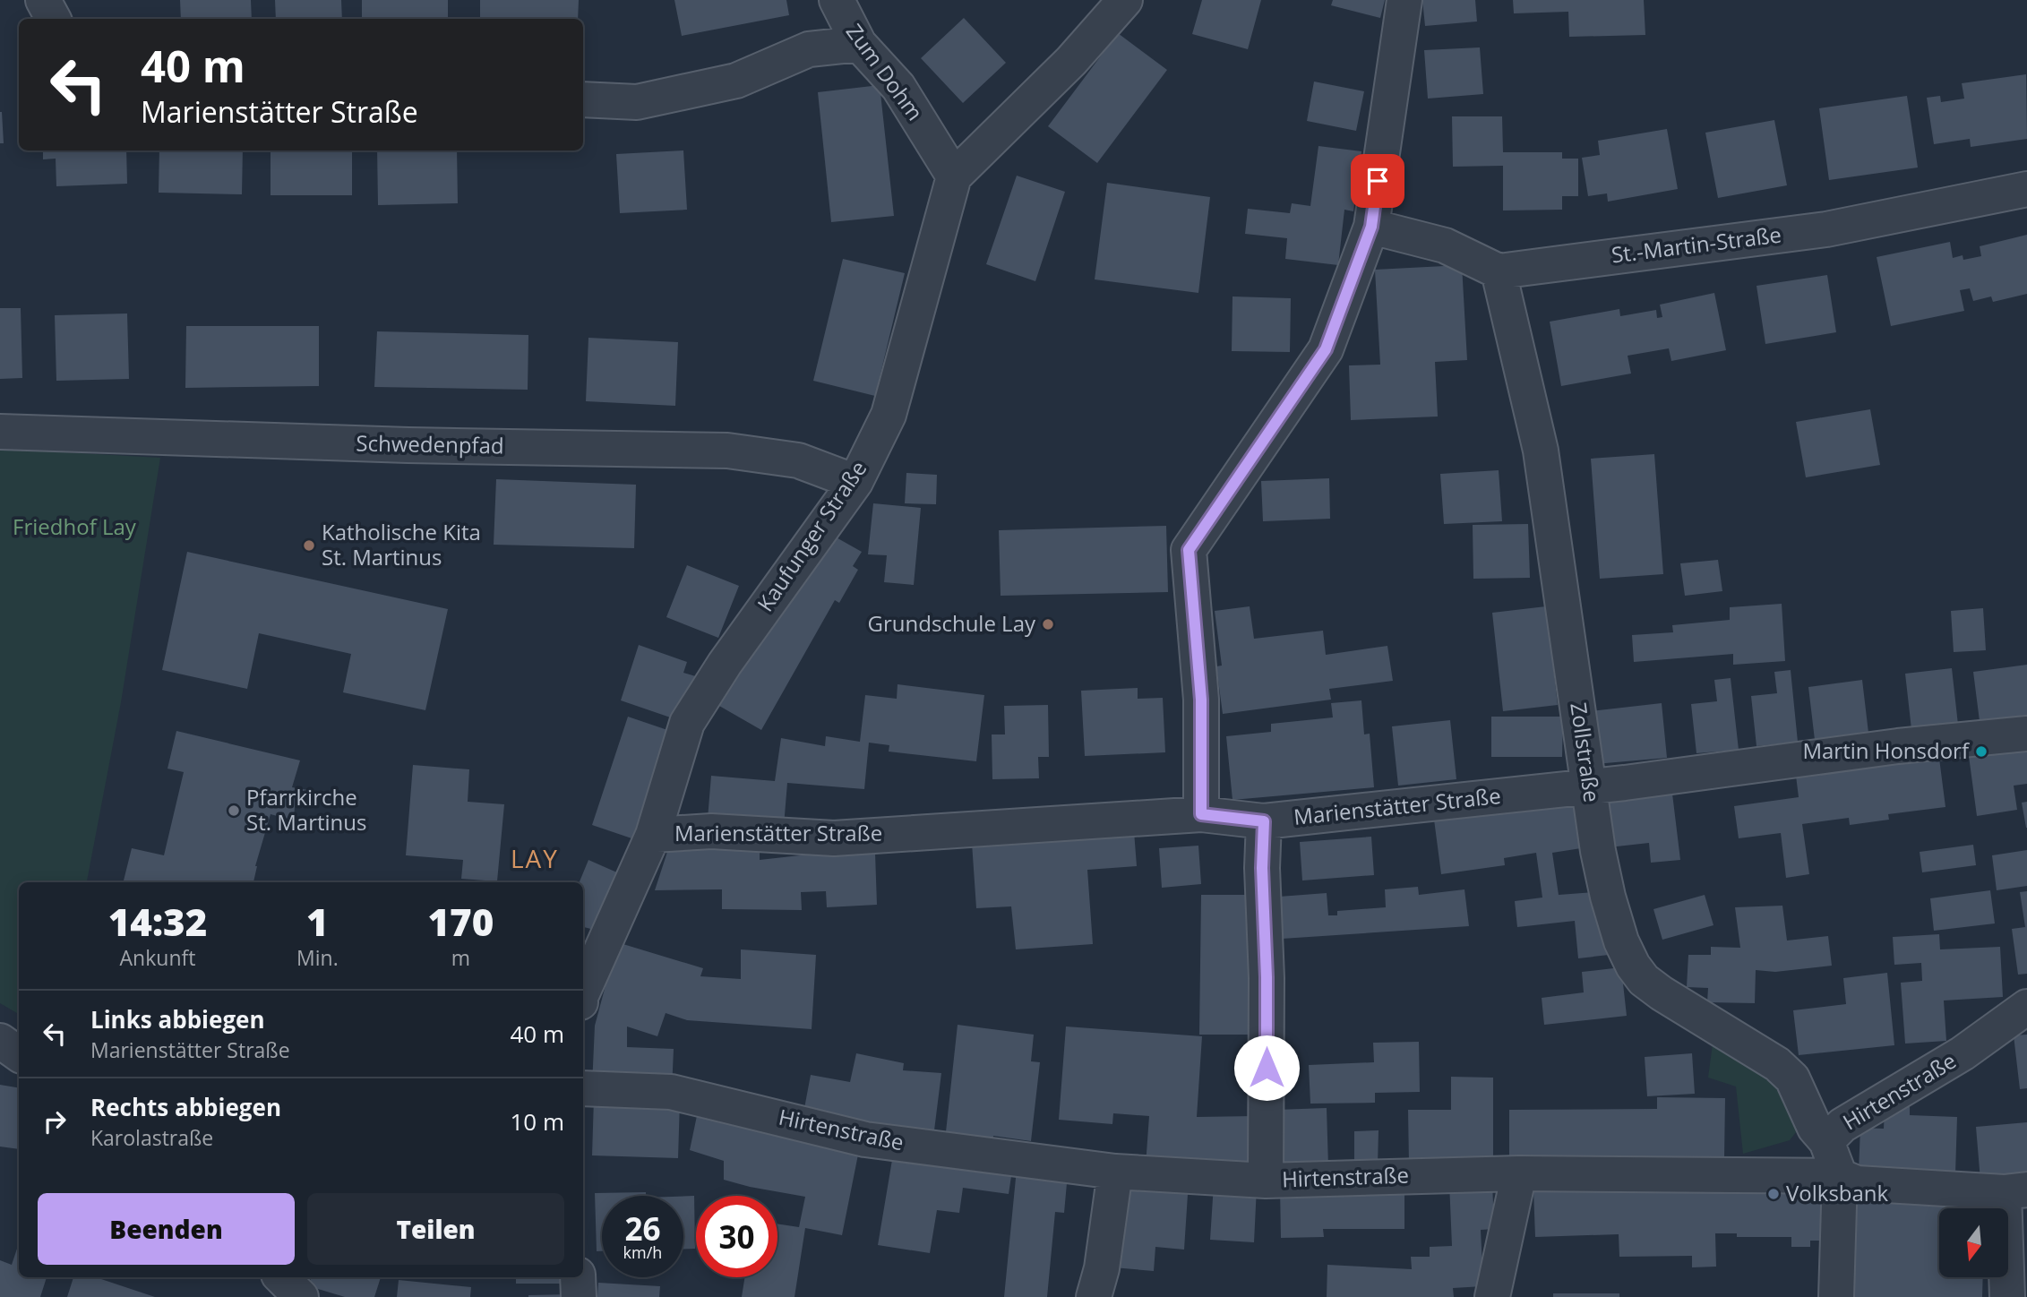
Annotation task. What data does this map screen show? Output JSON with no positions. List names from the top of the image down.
{
  "streets": {
    "street": [
      "Zum Dohm",
      "St.-Martin-Straße",
      "Schwedenpfad",
      "Kaufunger Straße",
      "Zollstraße",
      "Marienstätter Straße",
      "Hirtenstraße"
    ]
  },
  "crossings": [
    ["Zum Dohm", "Kaufunger Straße"],
    ["St.-Martin-Straße", "Zollstraße"],
    ["Schwedenpfad", "Kaufunger Straße"],
    ["Kaufunger Straße", "Marienstätter Straße"],
    ["Zollstraße", "Marienstätter Straße"],
    ["Zollstraße", "Hirtenstraße"]
  ],
  "districts": ["LAY"],
  "parks": ["Friedhof Lay"],
  "places": [
    "Katholische Kita St. Martinus",
    "Grundschule Lay",
    "Martin Honsdorf",
    "Pfarrkirche St. Martinus",
    "Volksbank"
  ],
  "north": "bottom",
  "page": {
    "turn": ["40 m", "Marienstätter Straße"],
    "eta": [
      "14:32",
      "Ankunft",
      "1",
      "Min.",
      "170",
      "m"
    ],
    "list": [
      {
        "name": "Links abbiegen",
        "note": "Marienstätter Straße",
        "value": "40 m"
      },
      {
        "name": "Rechts abbiegen",
        "note": "Karolastraße",
        "value": "10 m"
      }
    ],
    "buttons": ["Beenden", "Teilen"],
    "speed": "26 km/h",
    "limit": "30"
  }
}
